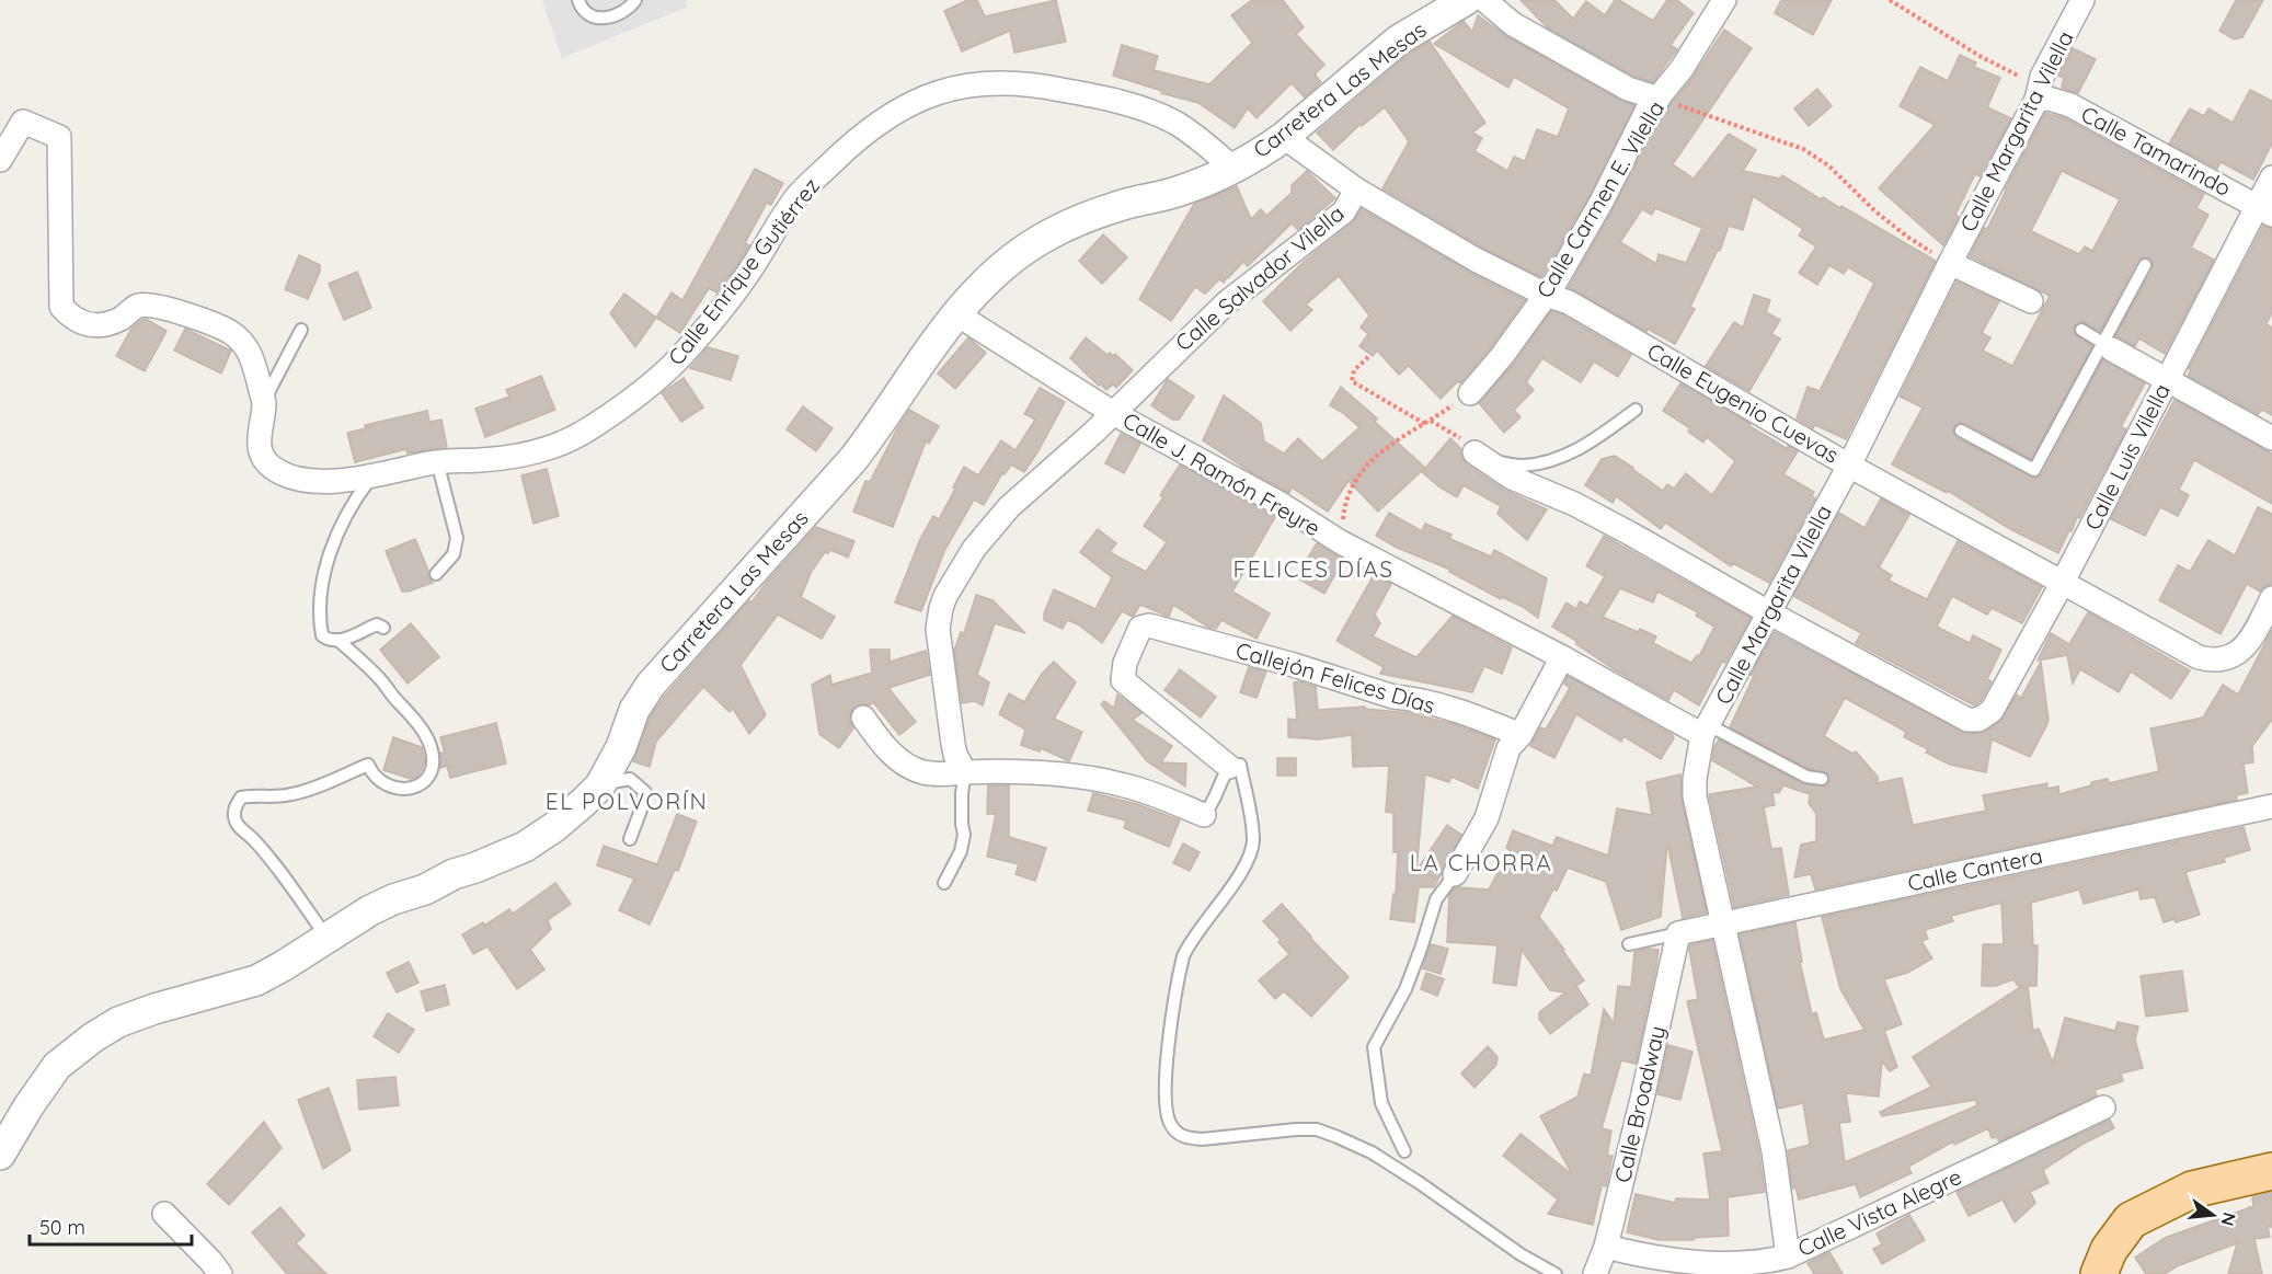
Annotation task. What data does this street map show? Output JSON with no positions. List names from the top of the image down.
{
  "streets": {
    "street": [
      "Carretera Las Mesas",
      "Calle Margarita Vilella",
      "Calle Tamarindo",
      "Calle Carmen E. Vilella",
      "Calle Enrique Gutiérrez",
      "Calle Salvador Vilella",
      "Calle Eugenio Cuevas",
      "Calle Luis Vilella",
      "Calle J. Ramón Freyre",
      "Callejón Felices Días",
      "Calle Cantera",
      "Calle Broadway",
      "Calle Vista Alegre"
    ]
  },
  "crossings": [
    ["Carretera Las Mesas", "Calle Enrique Gutiérrez"],
    ["Carretera Las Mesas", "Calle Eugenio Cuevas"],
    ["Carretera Las Mesas", "Calle J. Ramón Freyre"],
    ["Calle Margarita Vilella", "Calle Tamarindo"],
    ["Calle Margarita Vilella", "Calle Eugenio Cuevas"],
    ["Calle Margarita Vilella", "Calle Luis Vilella"],
    ["Calle Margarita Vilella", "Calle J. Ramón Freyre"],
    ["Calle Margarita Vilella", "Calle Cantera"],
    ["Calle Margarita Vilella", "Calle Vista Alegre"],
    ["Calle Tamarindo", "Calle Luis Vilella"],
    ["Calle Carmen E. Vilella", "Calle Eugenio Cuevas"],
    ["Calle Salvador Vilella", "Calle Eugenio Cuevas"],
    ["Calle Salvador Vilella", "Calle J. Ramón Freyre"],
    ["Calle Eugenio Cuevas", "Calle Luis Vilella"],
    ["Calle Cantera", "Calle Broadway"],
    ["Calle Broadway", "Calle Vista Alegre"]
  ],
  "districts": ["FELICES DÍAS", "EL POLVORÍN", "LA CHORRA"],
  "scale_bar": "50 m",
  "north": "right"
}
